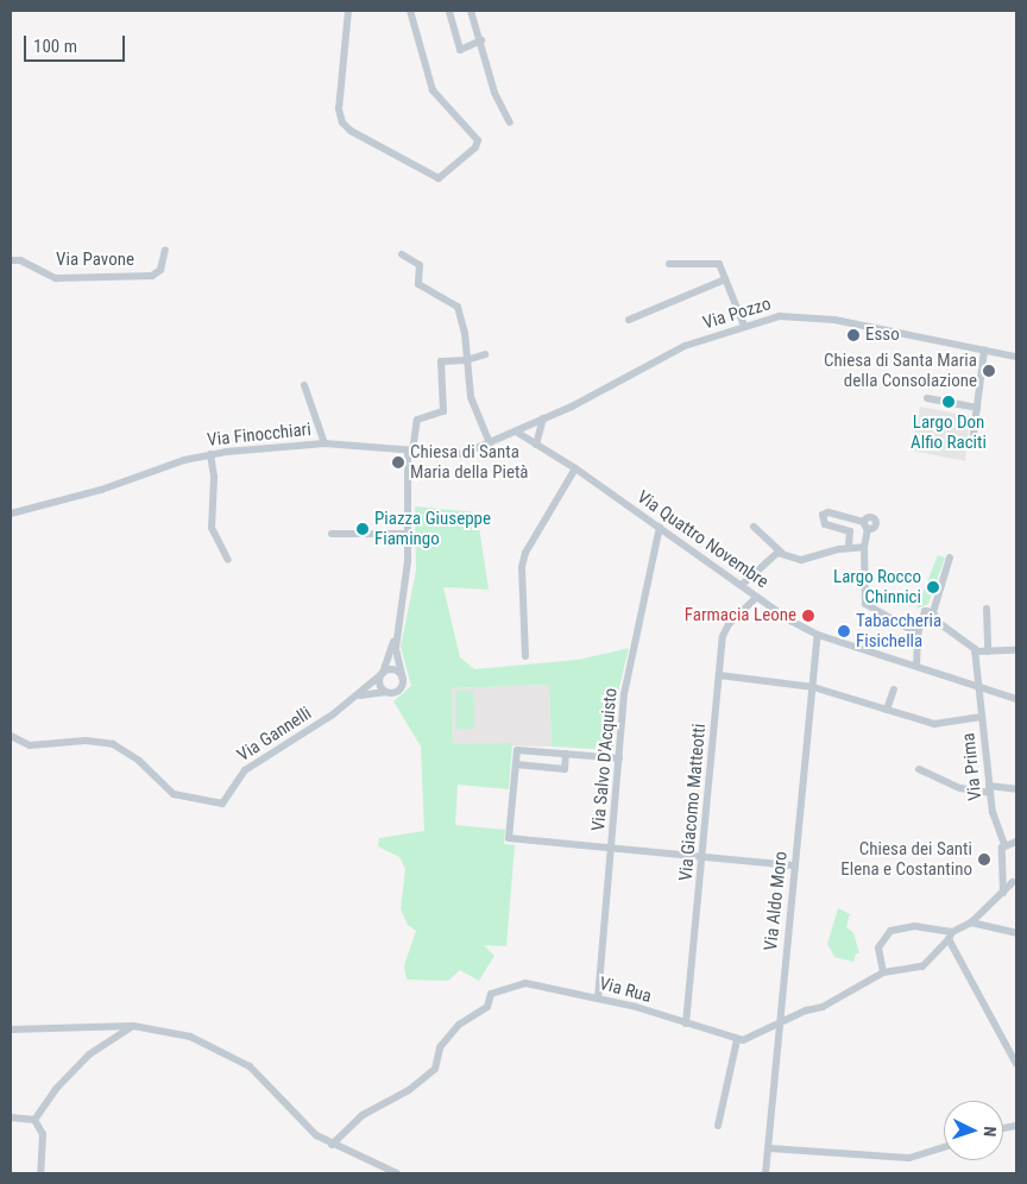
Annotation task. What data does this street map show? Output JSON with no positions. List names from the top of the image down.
{
  "streets": {
    "street": [
      "Via Pavone",
      "Via Pozzo",
      "Via Finocchiari",
      "Via Quattro Novembre",
      "Via Gannelli",
      "Via Salvo D'Acquisto",
      "Via Prima",
      "Via Giacomo Matteotti",
      "Via Aldo Moro",
      "Via Rua"
    ]
  },
  "crossings": [
    ["Via Pozzo", "Via Finocchiari"],
    ["Via Pozzo", "Via Quattro Novembre"],
    ["Via Finocchiari", "Via Quattro Novembre"],
    ["Via Quattro Novembre", "Via Salvo D'Acquisto"],
    ["Via Quattro Novembre", "Via Prima"],
    ["Via Quattro Novembre", "Via Giacomo Matteotti"],
    ["Via Quattro Novembre", "Via Aldo Moro"],
    ["Via Salvo D'Acquisto", "Via Rua"],
    ["Via Giacomo Matteotti", "Via Rua"]
  ],
  "places": [
    "Esso",
    "Chiesa di Santa Maria della Consolazione",
    "Largo Don Alfio Raciti",
    "Chiesa di Santa Maria della Pietà",
    "Piazza Giuseppe Fiamingo",
    "Largo Rocco Chinnici",
    "Farmacia Leone",
    "Tabaccheria Fisichella",
    "Chiesa dei Santi Elena e Costantino"
  ],
  "scale_bar": "100 m",
  "north": "right"
}
